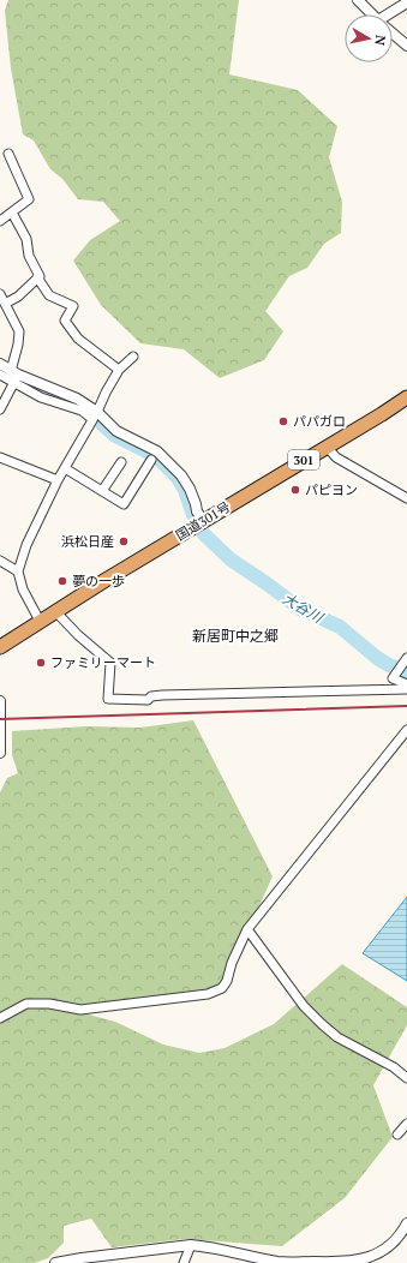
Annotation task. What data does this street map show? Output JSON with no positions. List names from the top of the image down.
{
  "streets": {
    "highway": ["301", "国道301号"]
  },
  "districts": ["新居町中之郷"],
  "water": ["大谷川"],
  "places": [
    "パパガロ",
    "パピヨン",
    "浜松日産",
    "夢の一歩",
    "ファミリーマート"
  ],
  "north": "right"
}
